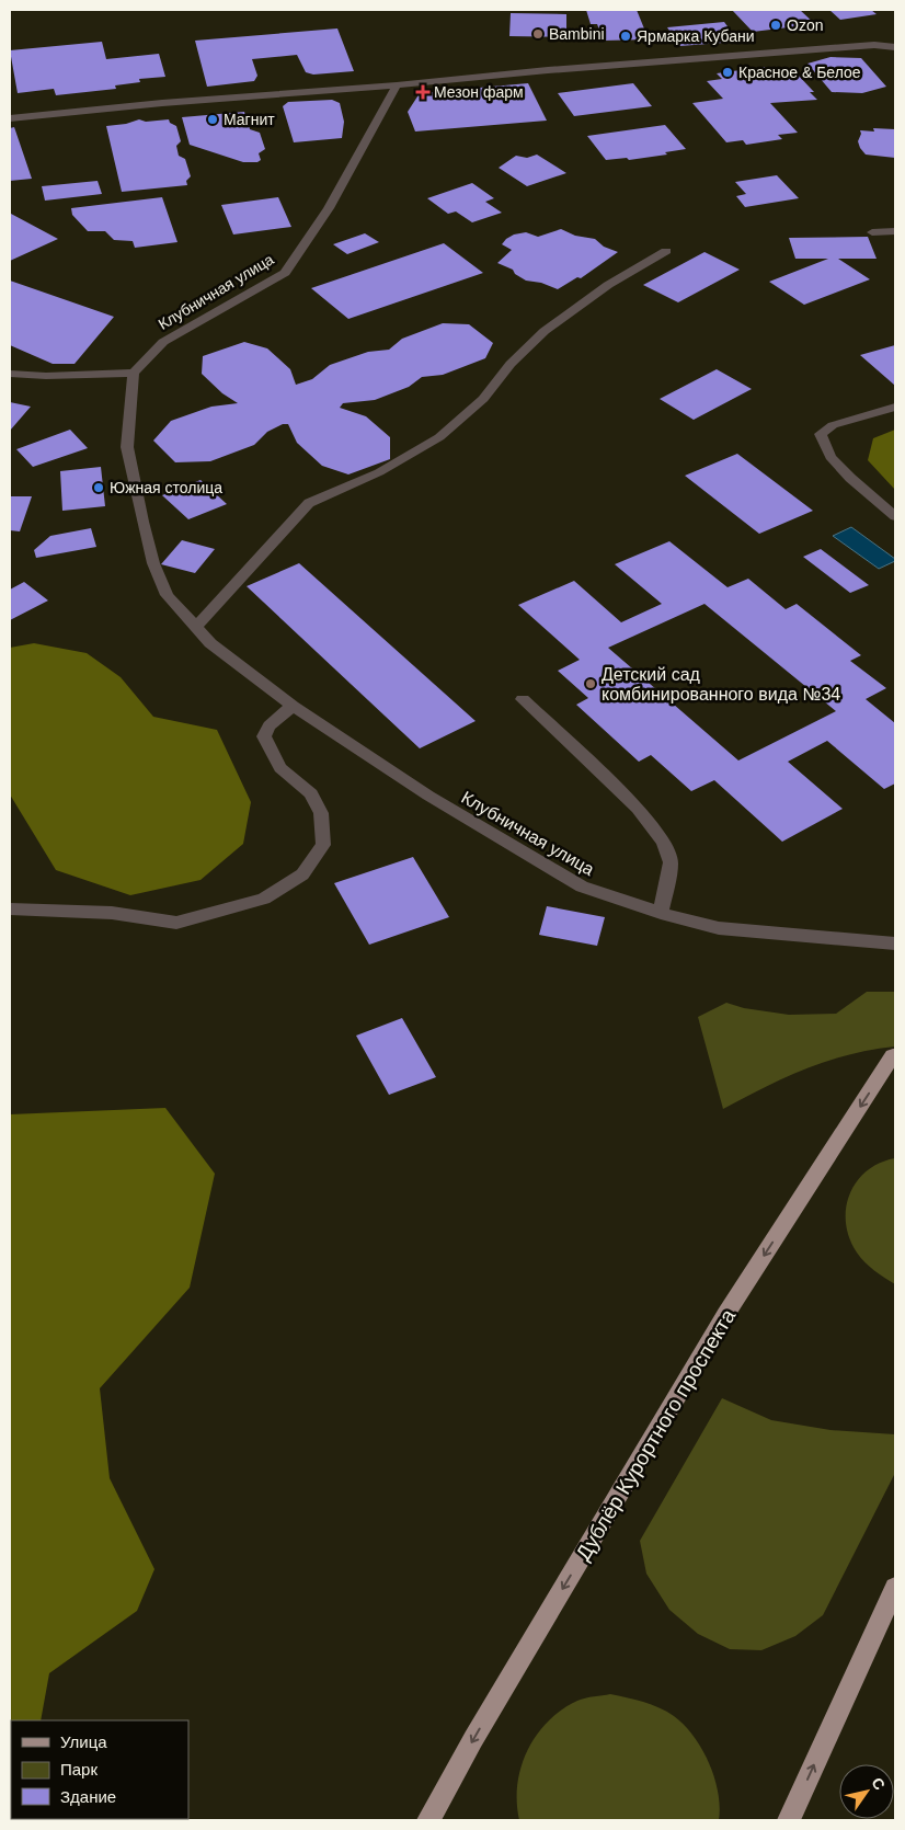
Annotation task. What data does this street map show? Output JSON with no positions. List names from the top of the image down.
{
  "streets": {
    "main road": ["Дублёр Курортного проспекта"],
    "street": ["Клубничная улица"]
  },
  "one_way": ["Дублёр Курортного проспекта"],
  "places": {
    "other": [
      "Ozon",
      "Bambini",
      "Ярмарка Кубани",
      "Красное & Белое",
      "Магнит",
      "Южная столица",
      "Детский сад комбинированного вида №34"
    ],
    "health": ["Мезон фарм"]
  },
  "legend": ["Улица", "Парк", "Здание"],
  "north": "top right"
}
